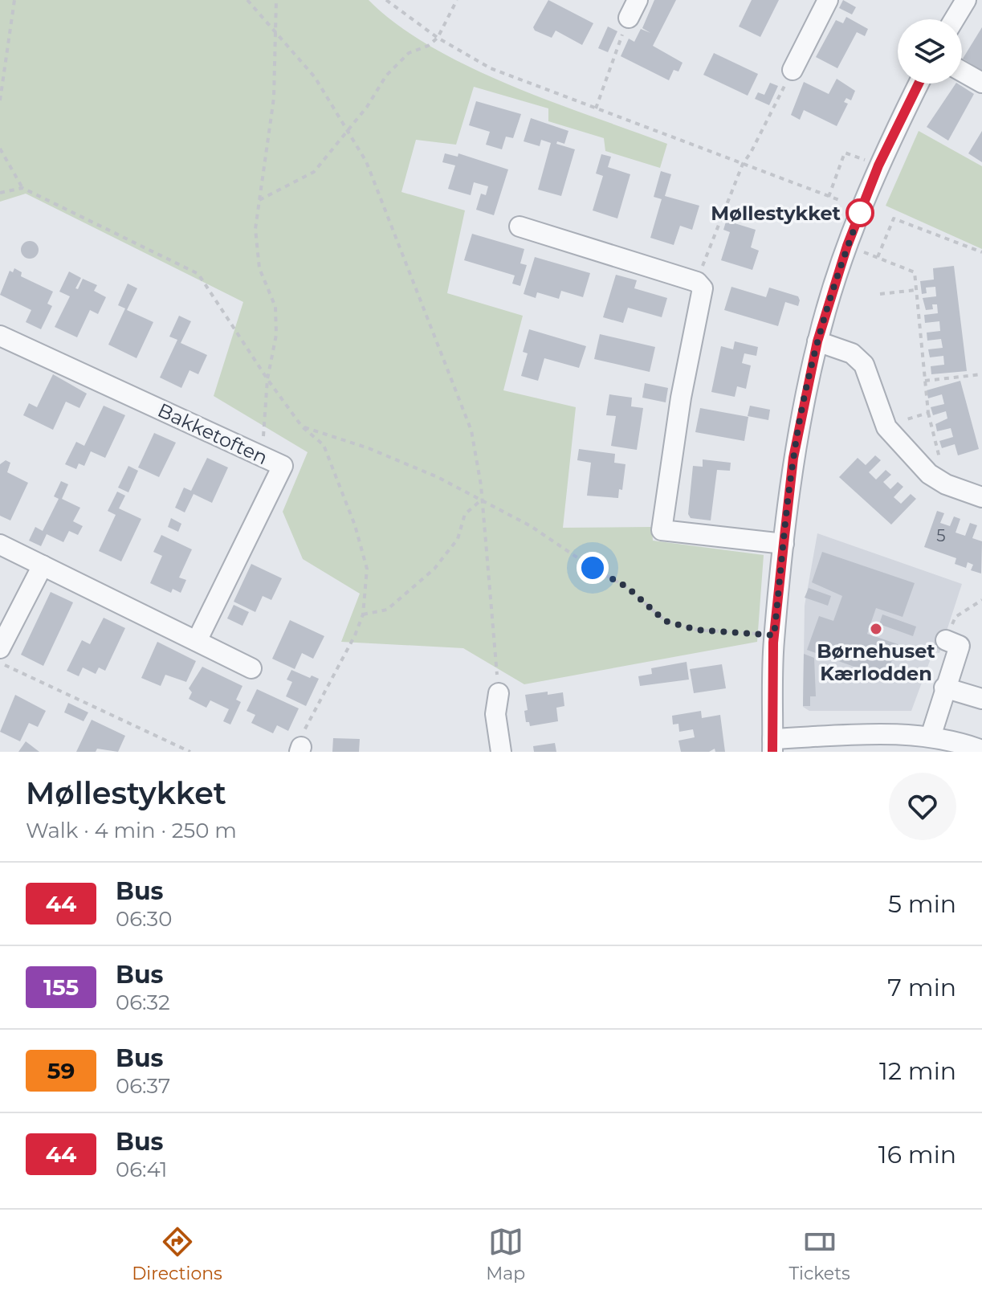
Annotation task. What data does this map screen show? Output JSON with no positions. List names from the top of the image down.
{
  "streets": {
    "street": ["Bakketoften"]
  },
  "places": ["Møllestykket", "Børnehuset Kærlodden"],
  "lines": ["bus line 44"],
  "house_numbers": ["5"],
  "page": {
    "heading": ["Møllestykket", "Walk · 4 min · 250 m"],
    "list": [
      {
        "mark": "44",
        "name": "Bus",
        "note": "06:30",
        "value": "5 min"
      },
      {
        "mark": "155",
        "name": "Bus",
        "note": "06:32",
        "value": "7 min"
      },
      {
        "mark": "59",
        "name": "Bus",
        "note": "06:37",
        "value": "12 min"
      },
      {
        "mark": "44",
        "name": "Bus",
        "note": "06:41",
        "value": "16 min"
      }
    ],
    "tabs": ["Directions", "Map", "Tickets"]
  }
}
